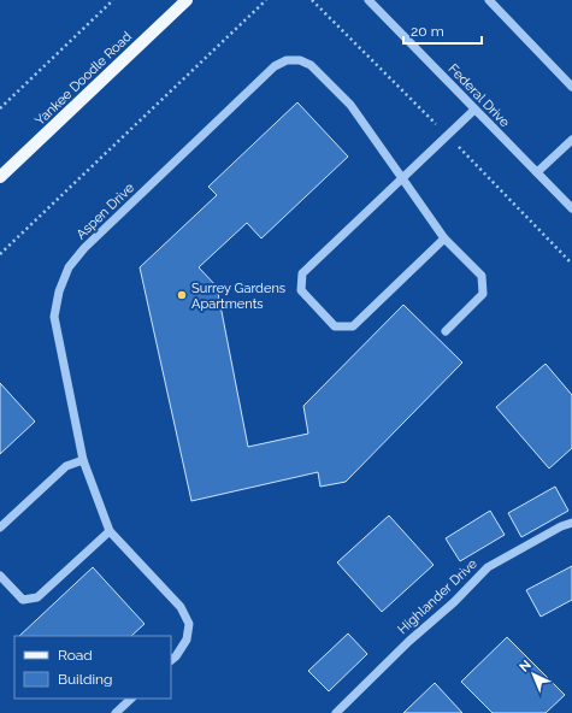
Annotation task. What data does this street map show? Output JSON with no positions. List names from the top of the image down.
{
  "streets": {
    "main road": ["Yankee Doodle Road"],
    "street": ["Federal Drive", "Aspen Drive", "Highlander Drive"]
  },
  "places": ["Surrey Gardens Apartments"],
  "legend": ["Road", "Building"],
  "scale_bar": "20 m",
  "north": "top left"
}
